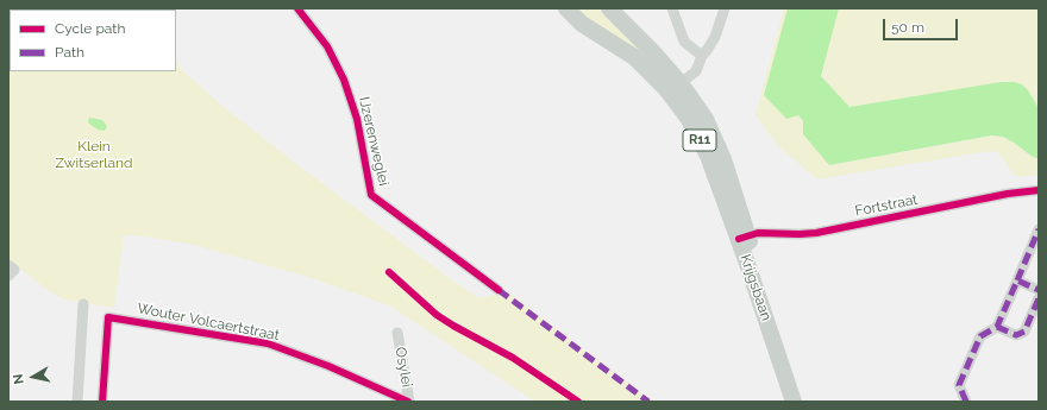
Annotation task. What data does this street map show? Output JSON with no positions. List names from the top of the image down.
{
  "streets": {
    "main road": ["R11", "Krijgsbaan"],
    "street": [
      "IJzerenweglei",
      "Fortstraat",
      "Wouter Volcaertstraat",
      "Osylei"
    ]
  },
  "crossings": [
    ["Fortstraat", "Krijgsbaan"],
    ["Wouter Volcaertstraat", "Osylei"]
  ],
  "parks": ["Klein Zwitserland"],
  "legend": ["Cycle path", "Path"],
  "scale_bar": "50 m",
  "north": "left"
}
